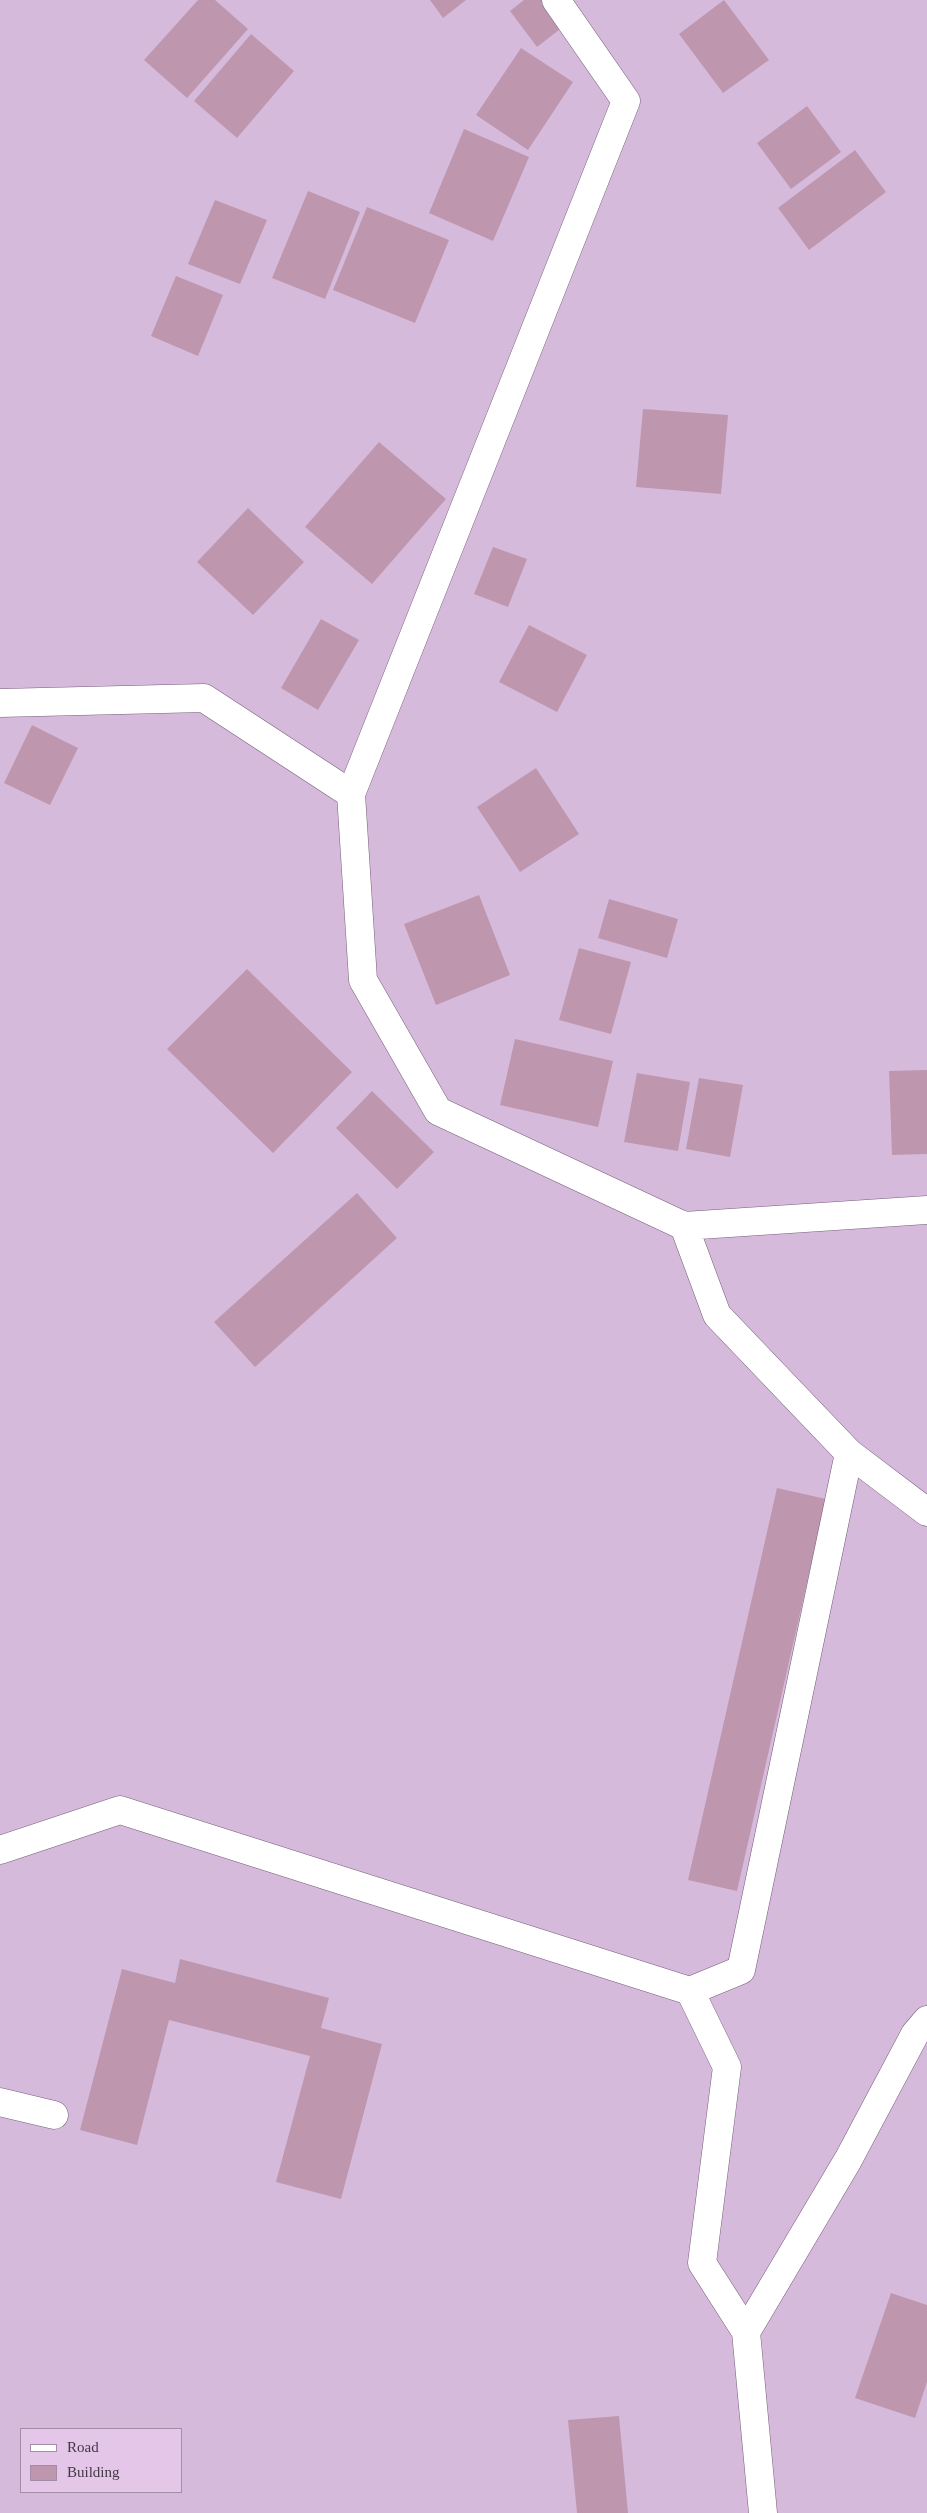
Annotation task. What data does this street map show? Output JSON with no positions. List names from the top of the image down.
{
  "legend": ["Road", "Building"]
}
